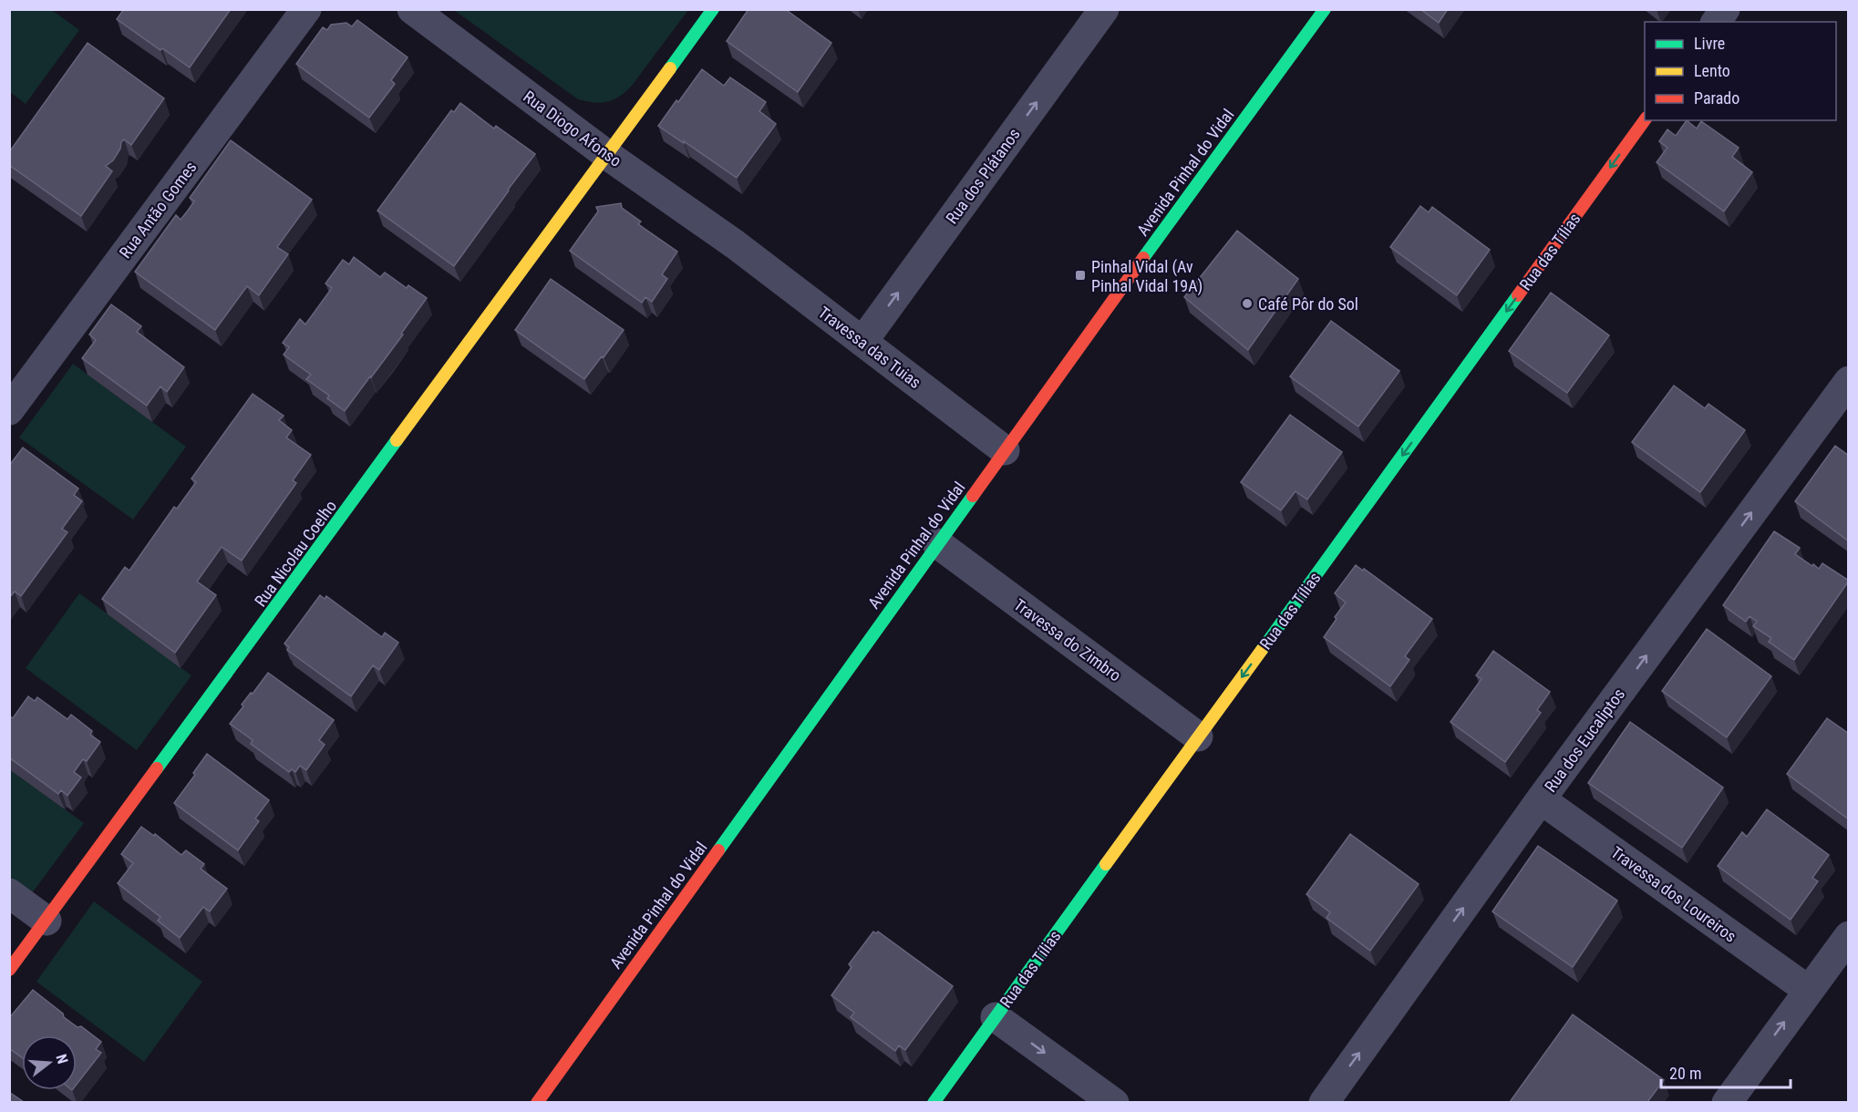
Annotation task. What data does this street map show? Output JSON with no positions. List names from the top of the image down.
{
  "streets": {
    "street": [
      "Rua Diogo Afonso",
      "Avenida Pinhal do Vidal",
      "Rua dos Plátanos",
      "Rua Antão Gomes",
      "Rua das Tílias",
      "Travessa das Tuias",
      "Rua Nicolau Coelho",
      "Travessa do Zimbro",
      "Rua dos Eucaliptos",
      "Travessa dos Loureiros"
    ]
  },
  "crossings": [
    ["Rua Diogo Afonso", "Travessa das Tuias"],
    ["Rua Diogo Afonso", "Rua Nicolau Coelho"],
    ["Avenida Pinhal do Vidal", "Travessa das Tuias"],
    ["Avenida Pinhal do Vidal", "Travessa do Zimbro"],
    ["Rua dos Plátanos", "Travessa das Tuias"],
    ["Rua das Tílias", "Travessa do Zimbro"],
    ["Rua dos Eucaliptos", "Travessa dos Loureiros"]
  ],
  "one_way": ["Rua dos Plátanos", "Rua das Tílias", "Rua dos Eucaliptos"],
  "places": {
    "transit": ["Pinhal Vidal (Av Pinhal Vidal 19A)"],
    "other": ["Café Pôr do Sol"]
  },
  "legend": ["Livre", "Lento", "Parado"],
  "scale_bar": "20 m",
  "north": "right"
}
